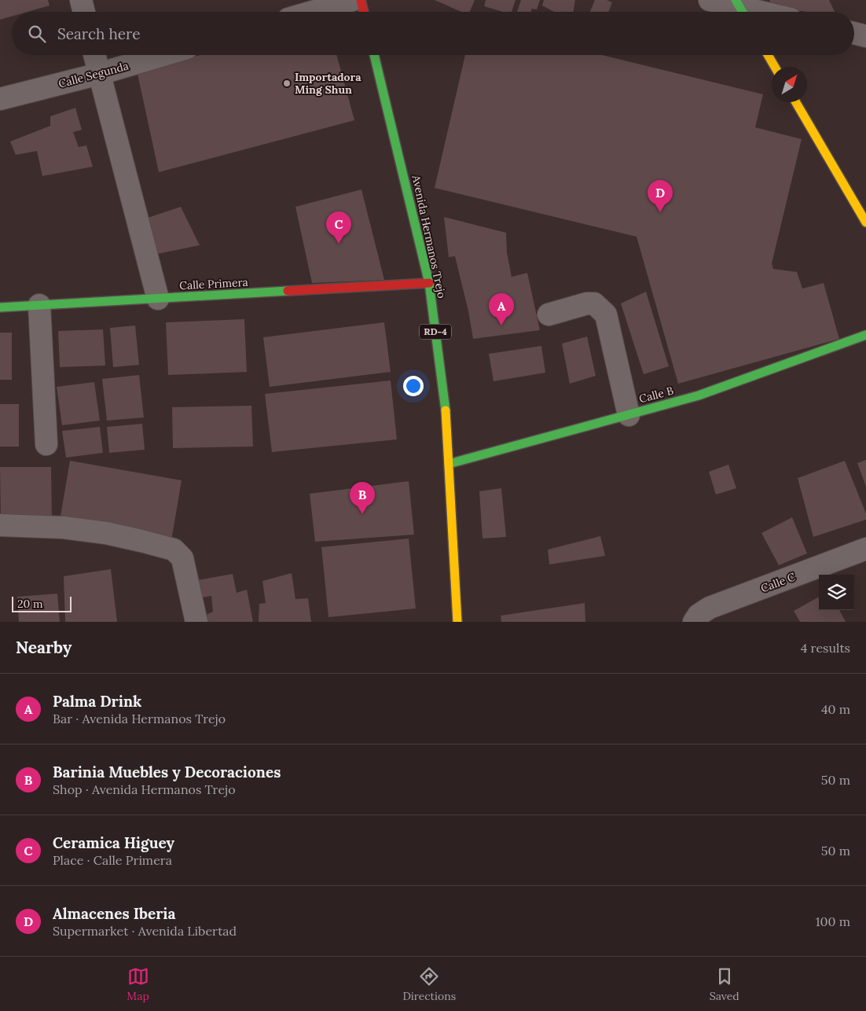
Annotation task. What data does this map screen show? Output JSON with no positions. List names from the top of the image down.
{
  "streets": {
    "street": [
      "Calle Segunda",
      "Avenida Hermanos Trejo",
      "Calle Primera",
      "RD-4",
      "Calle B",
      "Calle C"
    ]
  },
  "crossings": [
    ["Avenida Hermanos Trejo", "Calle Primera"],
    ["Avenida Hermanos Trejo", "Calle B"]
  ],
  "places": ["Importadora Ming Shun"],
  "scale_bar": "20 m",
  "north": "top right",
  "page": {
    "search": "Search here",
    "pins": [
      "D",
      "C",
      "A",
      "B"
    ],
    "scale": "20 m",
    "heading": ["Nearby", "4 results"],
    "list": [
      {
        "mark": "A",
        "name": "Palma Drink",
        "note": "Bar · Avenida Hermanos Trejo",
        "value": "40 m"
      },
      {
        "mark": "B",
        "name": "Barinia Muebles y Decoraciones",
        "note": "Shop · Avenida Hermanos Trejo",
        "value": "50 m"
      },
      {
        "mark": "C",
        "name": "Ceramica Higuey",
        "note": "Place · Calle Primera",
        "value": "50 m"
      },
      {
        "mark": "D",
        "name": "Almacenes Iberia",
        "note": "Supermarket · Avenida Libertad",
        "value": "100 m"
      }
    ],
    "nav": ["Map", "Directions", "Saved"]
  }
}
